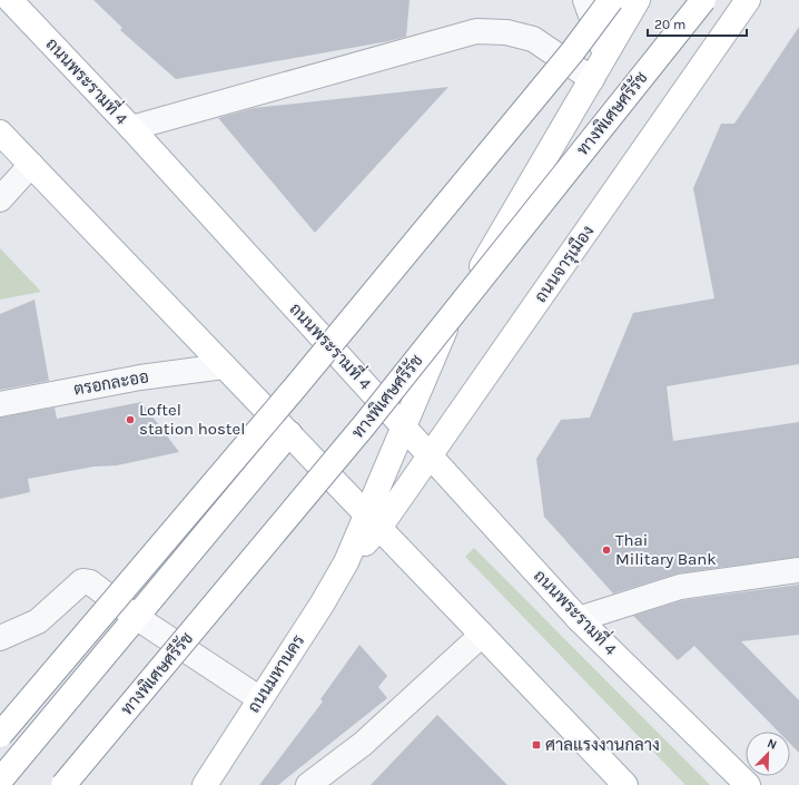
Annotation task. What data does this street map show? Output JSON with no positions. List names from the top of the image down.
{
  "streets": {
    "main road": [
      "ถนนพระรามที่ 4",
      "ทางพิเศษศรีรัช",
      "ถนนจารุเมือง",
      "ถนนมหานคร"
    ],
    "street": ["ตรอกละออ"]
  },
  "crossings": [
    ["ถนนพระรามที่ 4", "ถนนจารุเมือง"],
    ["ถนนจารุเมือง", "ถนนมหานคร"]
  ],
  "places": {
    "other": ["Loftel station hostel", "Thai Military Bank"],
    "transit": ["ศาลแรงงานกลาง"]
  },
  "scale_bar": "20 m",
  "north": "top right"
}
